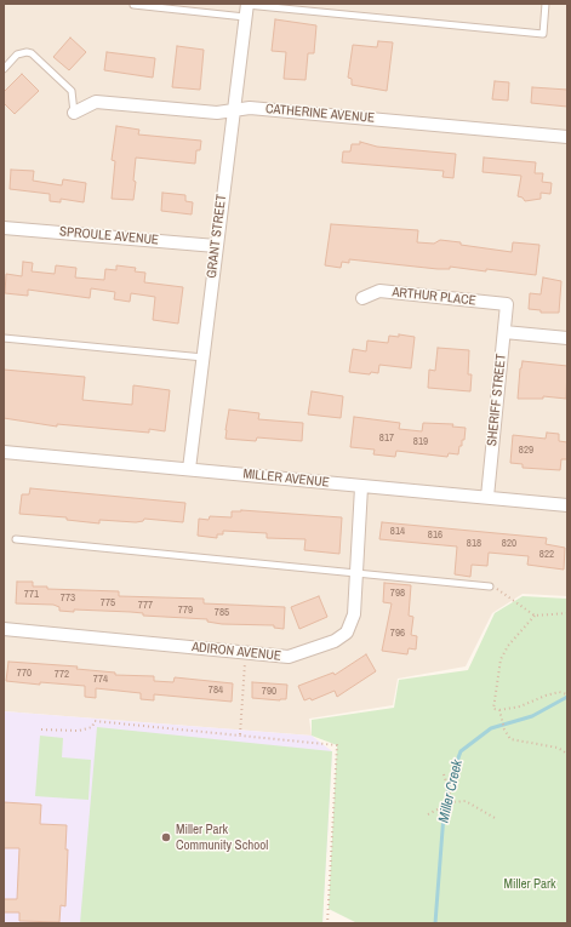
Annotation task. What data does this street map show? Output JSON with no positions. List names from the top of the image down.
{
  "streets": {
    "street": [
      "CATHERINE AVENUE",
      "SPROULE AVENUE",
      "GRANT STREET",
      "ARTHUR PLACE",
      "SHERIFF STREET",
      "MILLER AVENUE",
      "ADIRON AVENUE"
    ]
  },
  "crossings": [
    ["CATHERINE AVENUE", "GRANT STREET"],
    ["SPROULE AVENUE", "GRANT STREET"],
    ["GRANT STREET", "MILLER AVENUE"],
    ["ARTHUR PLACE", "SHERIFF STREET"],
    ["SHERIFF STREET", "MILLER AVENUE"],
    ["MILLER AVENUE", "ADIRON AVENUE"]
  ],
  "water": ["Miller Creek"],
  "parks": ["Miller Park"],
  "places": ["Miller Park Community School"],
  "house_numbers": [
    "817",
    "819",
    "829",
    "814",
    "816",
    "818",
    "820",
    "822",
    "798",
    "771",
    "773",
    "775",
    "777",
    "779",
    "785",
    "796",
    "770",
    "772",
    "774",
    "784",
    "790"
  ]
}
